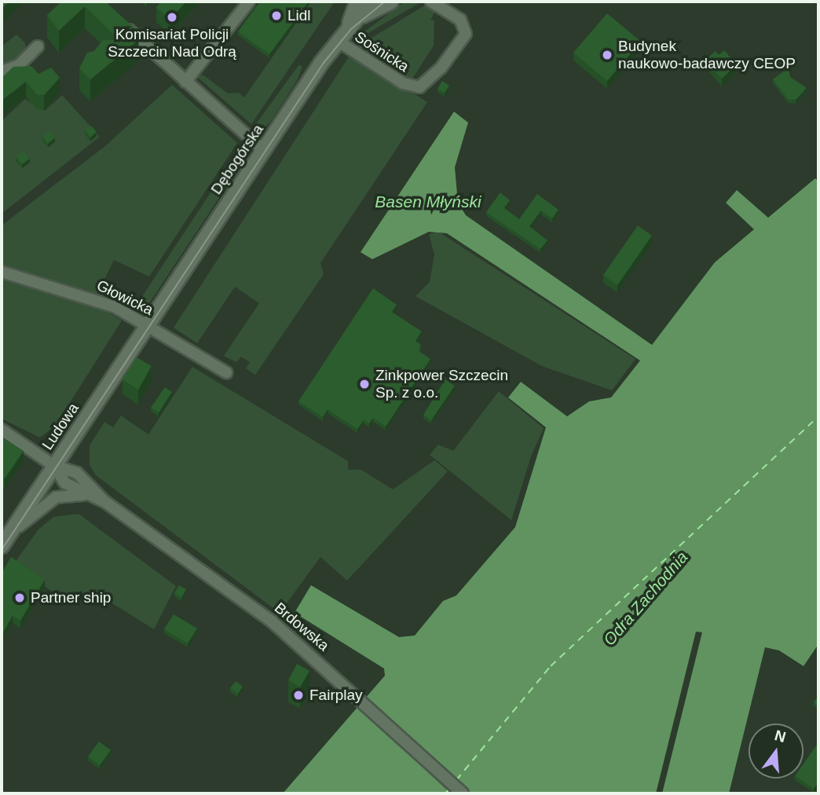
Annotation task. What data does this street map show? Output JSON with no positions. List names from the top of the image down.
{
  "streets": {
    "street": [
      "Sośnicka",
      "Dębogórska",
      "Głowicka",
      "Ludowa",
      "Brdowska"
    ]
  },
  "crossings": [
    ["Sośnicka", "Dębogórska"],
    ["Dębogórska", "Głowicka"],
    ["Dębogórska", "Ludowa"],
    ["Głowicka", "Ludowa"],
    ["Ludowa", "Brdowska"]
  ],
  "water": ["Basen Młyński", "Odra Zachodnia"],
  "places": [
    "Lidl",
    "Komisariat Policji Szczecin Nad Odrą",
    "Budynek naukowo-badawczy CEOP",
    "Zinkpower Szczecin Sp. z o.o.",
    "Partner ship",
    "Fairplay"
  ],
  "north": "top"
}
